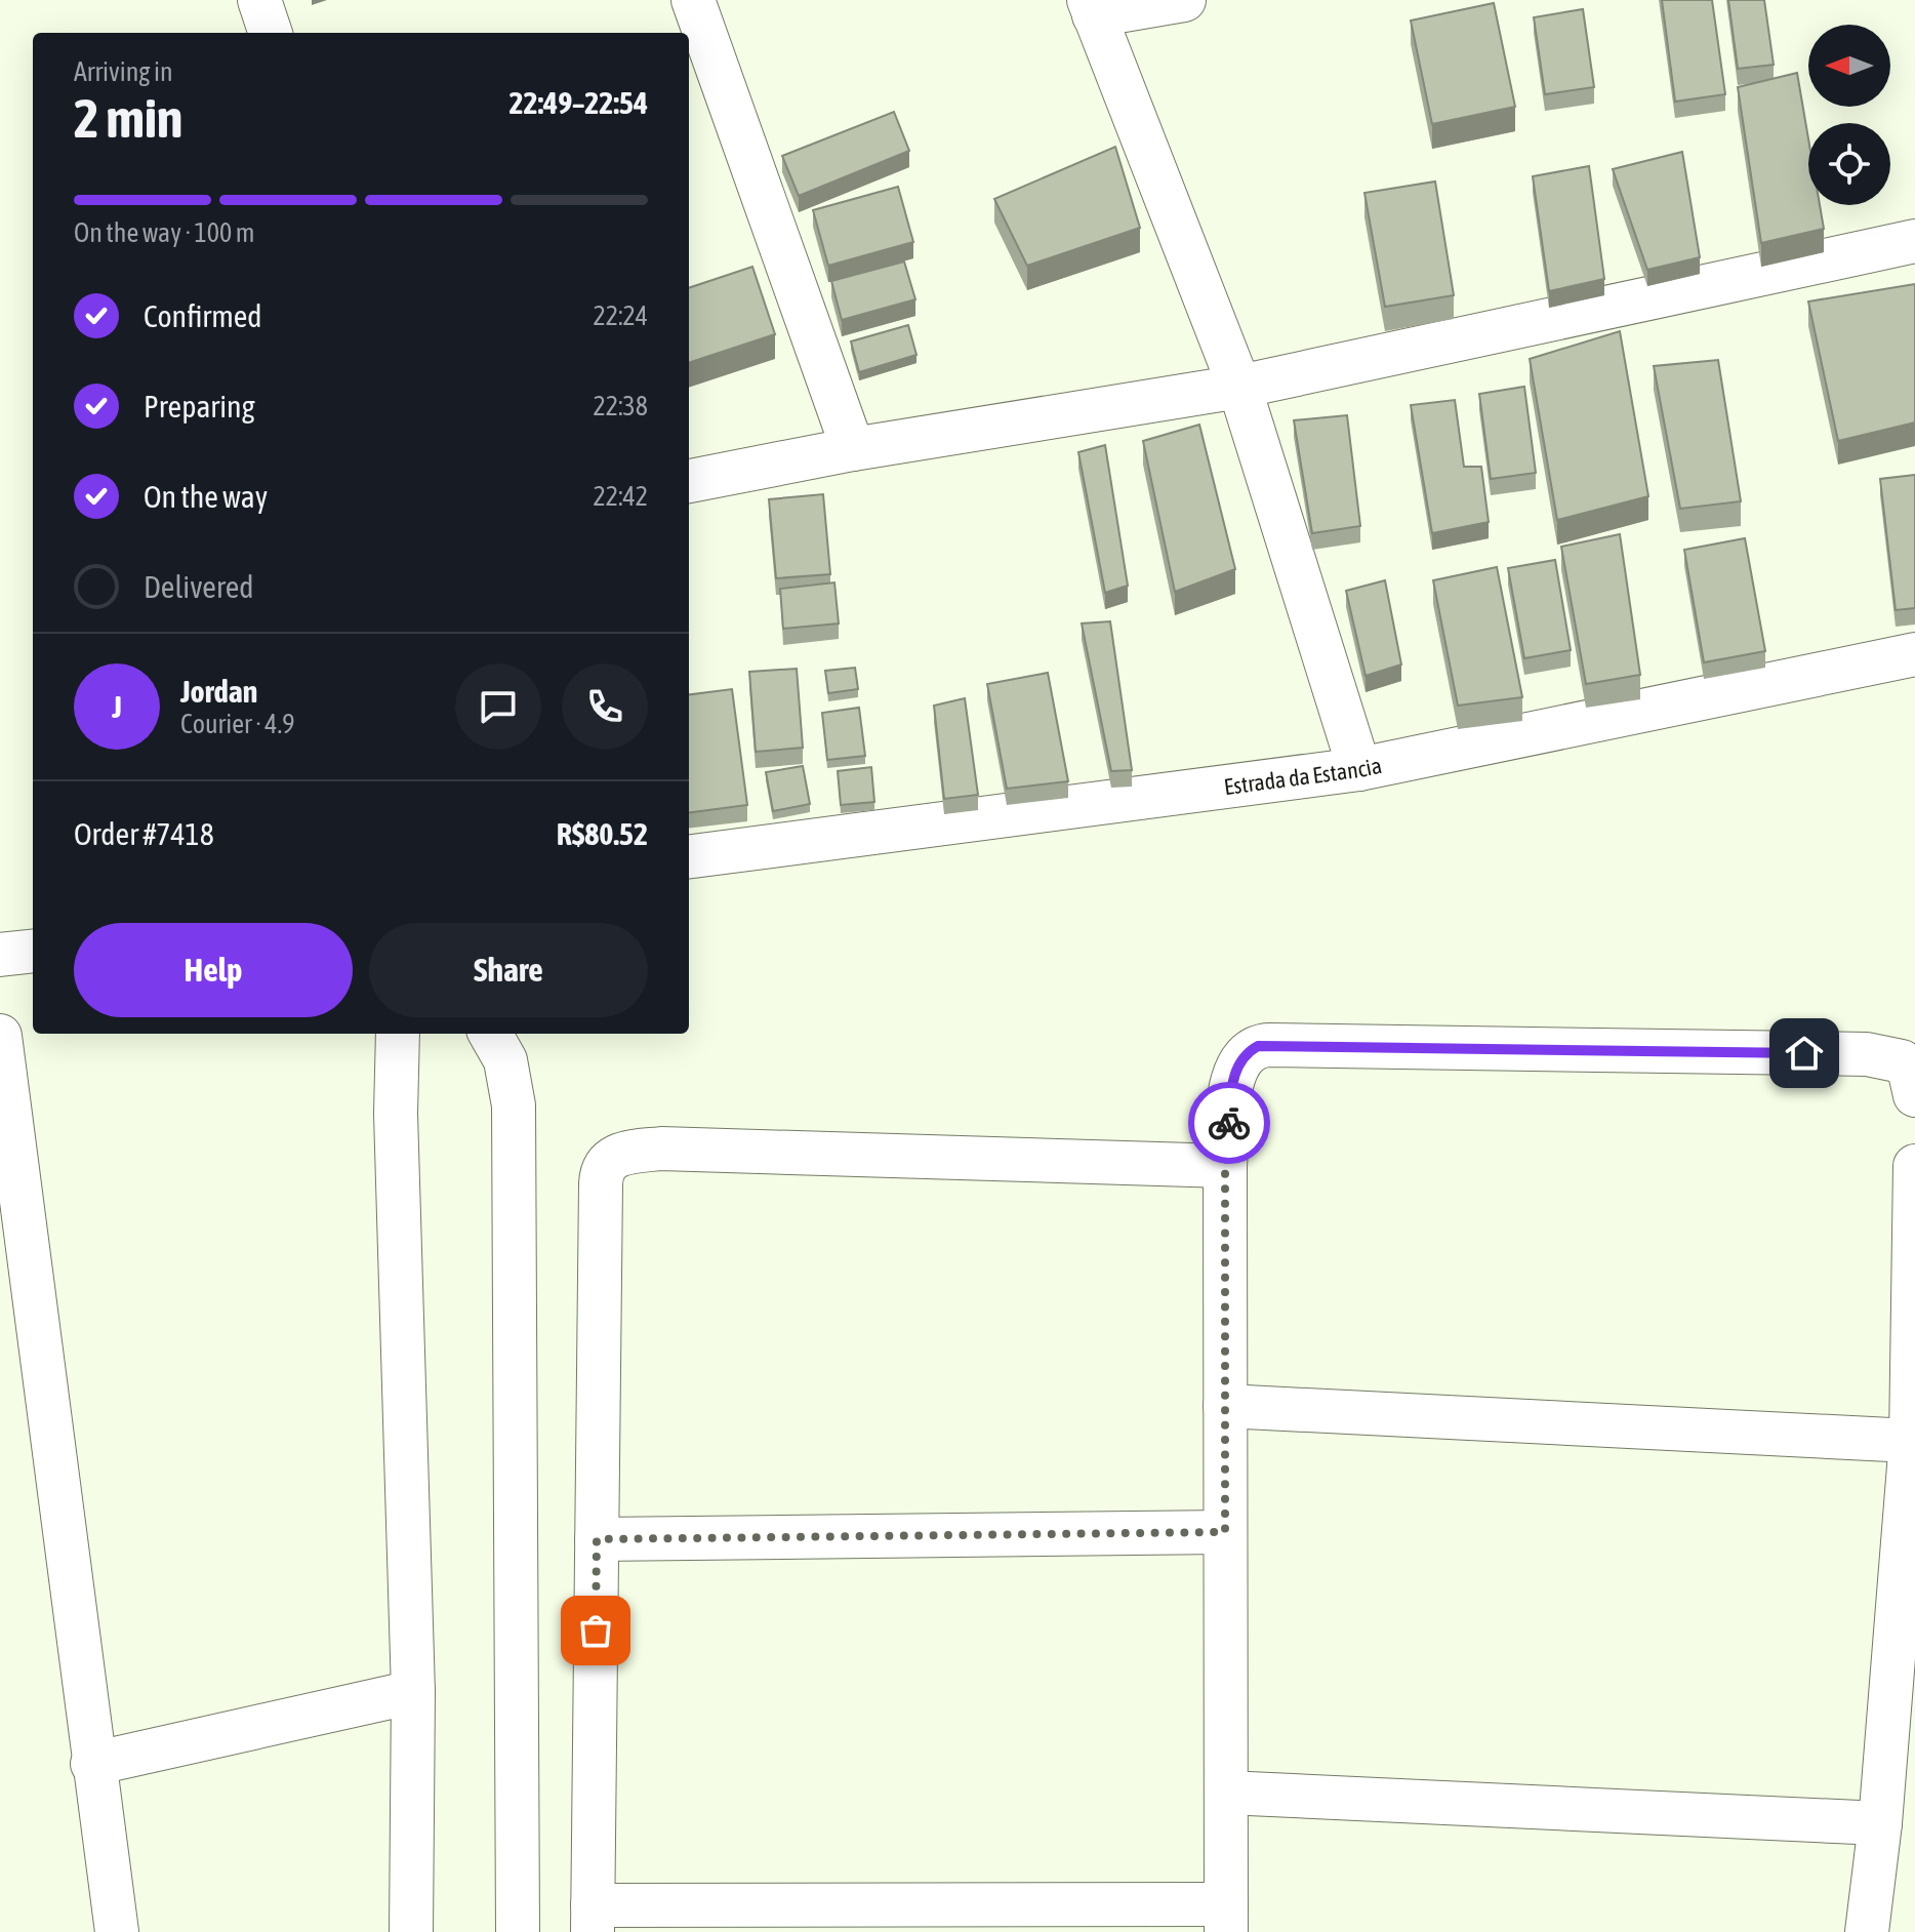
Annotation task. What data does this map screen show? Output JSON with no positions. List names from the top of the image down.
{
  "streets": {
    "street": ["Estrada da Estancia"]
  },
  "north": "left",
  "page": {
    "heading": ["2 min", "Arriving in", "22:49–22:54"],
    "panel": [
      "Jordan",
      "Courier · 4.9",
      "Order #7418",
      "R$80.52"
    ],
    "bar": "On the way · 100 m",
    "list": [
      ["Confirmed", "22:24"],
      ["Preparing", "22:38"],
      ["On the way", "22:42"],
      "Delivered"
    ],
    "round": "J",
    "buttons": ["Help", "Share"]
  }
}
